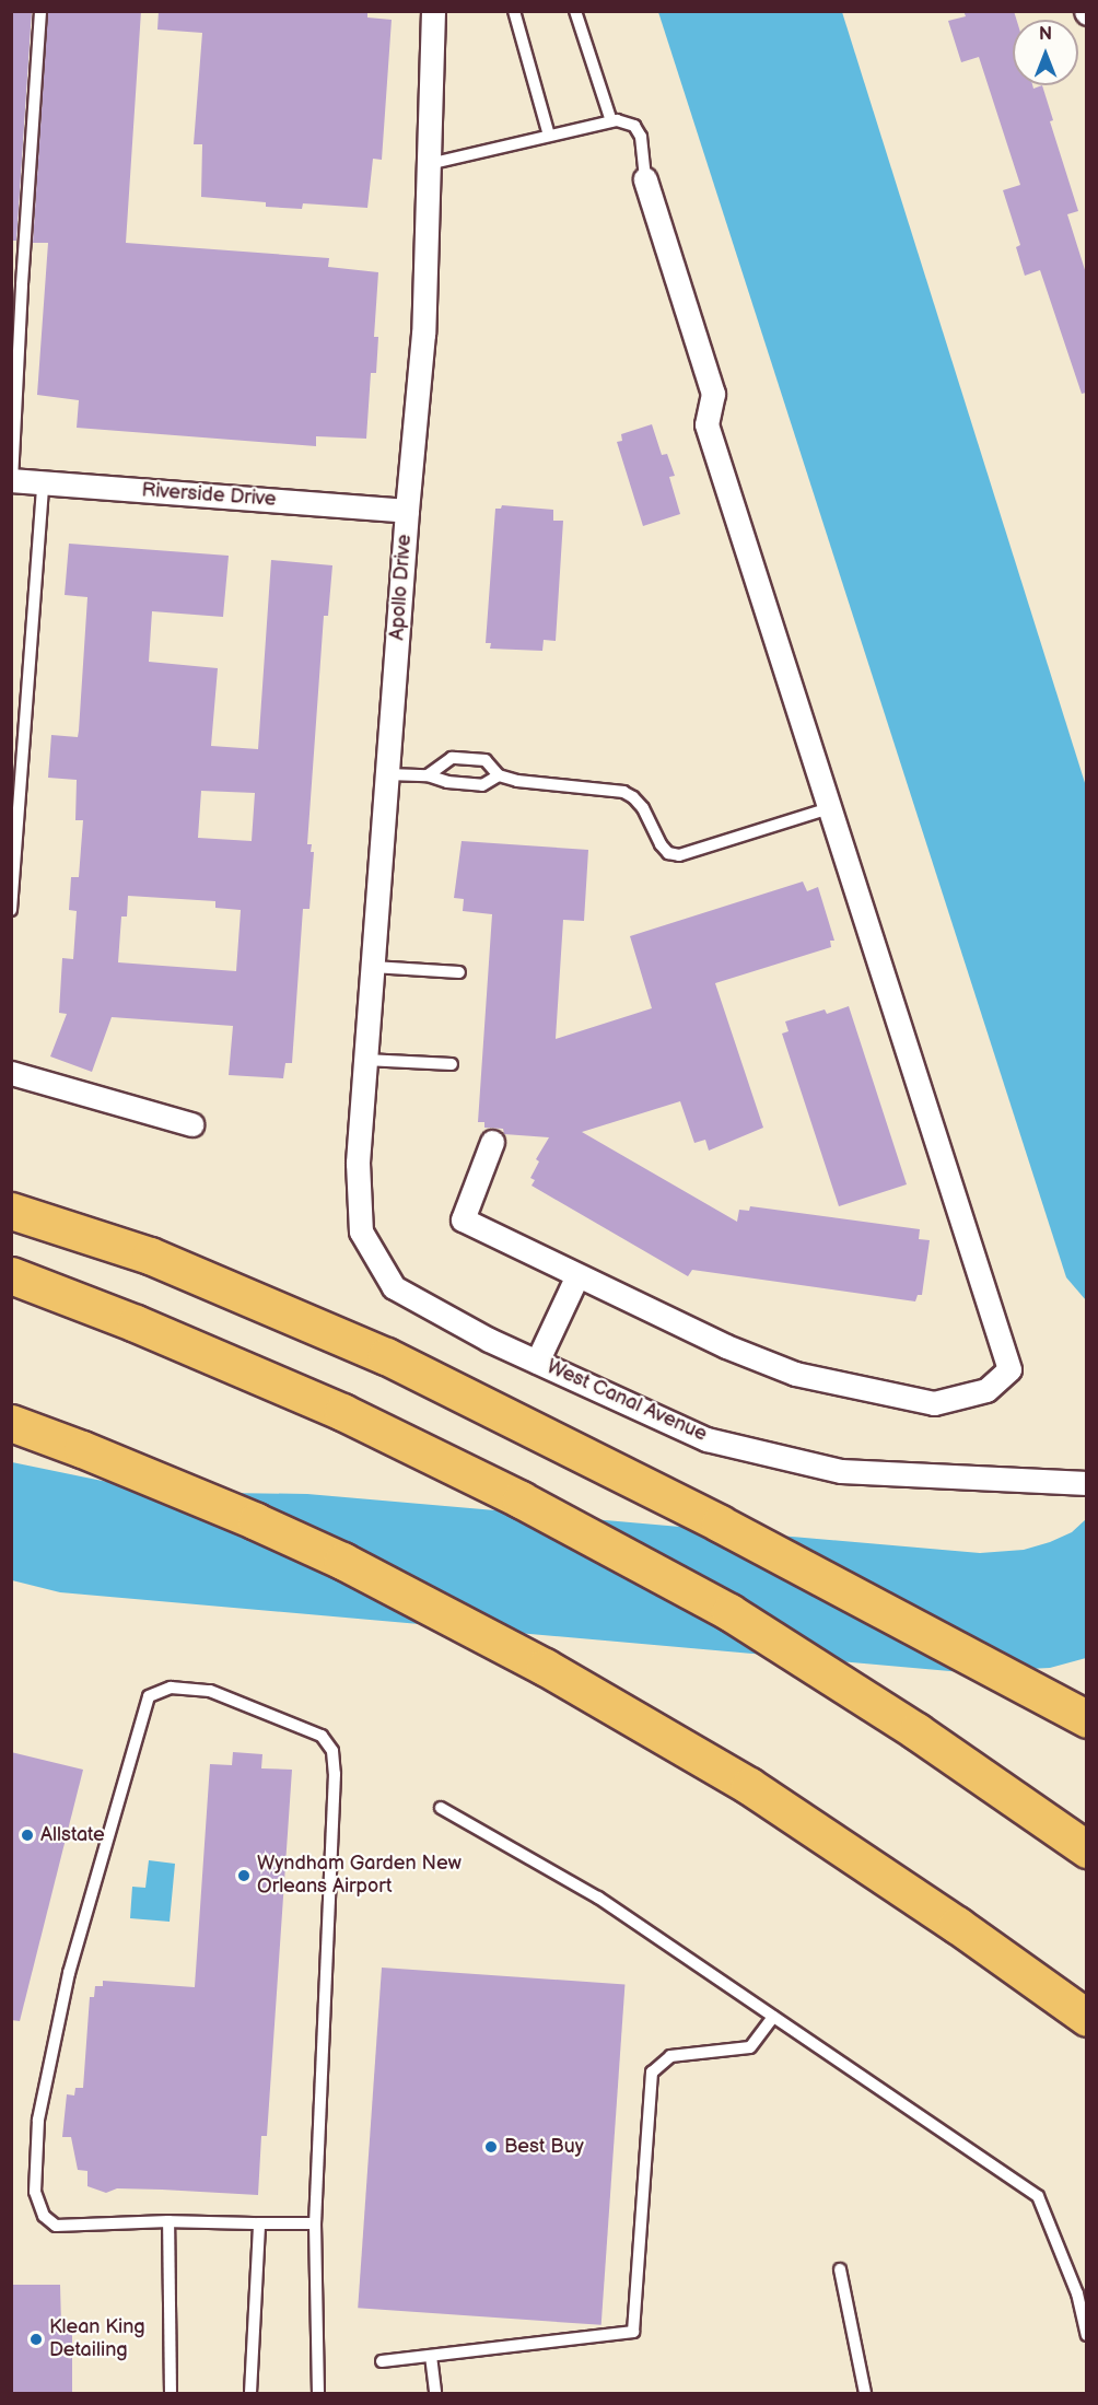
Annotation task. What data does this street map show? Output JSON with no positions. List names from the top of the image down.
{
  "streets": {
    "street": ["Riverside Drive", "Apollo Drive", "West Canal Avenue"]
  },
  "crossings": [
    ["Riverside Drive", "Apollo Drive"],
    ["Apollo Drive", "West Canal Avenue"]
  ],
  "places": [
    "Allstate",
    "Wyndham Garden New Orleans Airport",
    "Best Buy",
    "Klean King Detailing"
  ],
  "north": "top"
}
